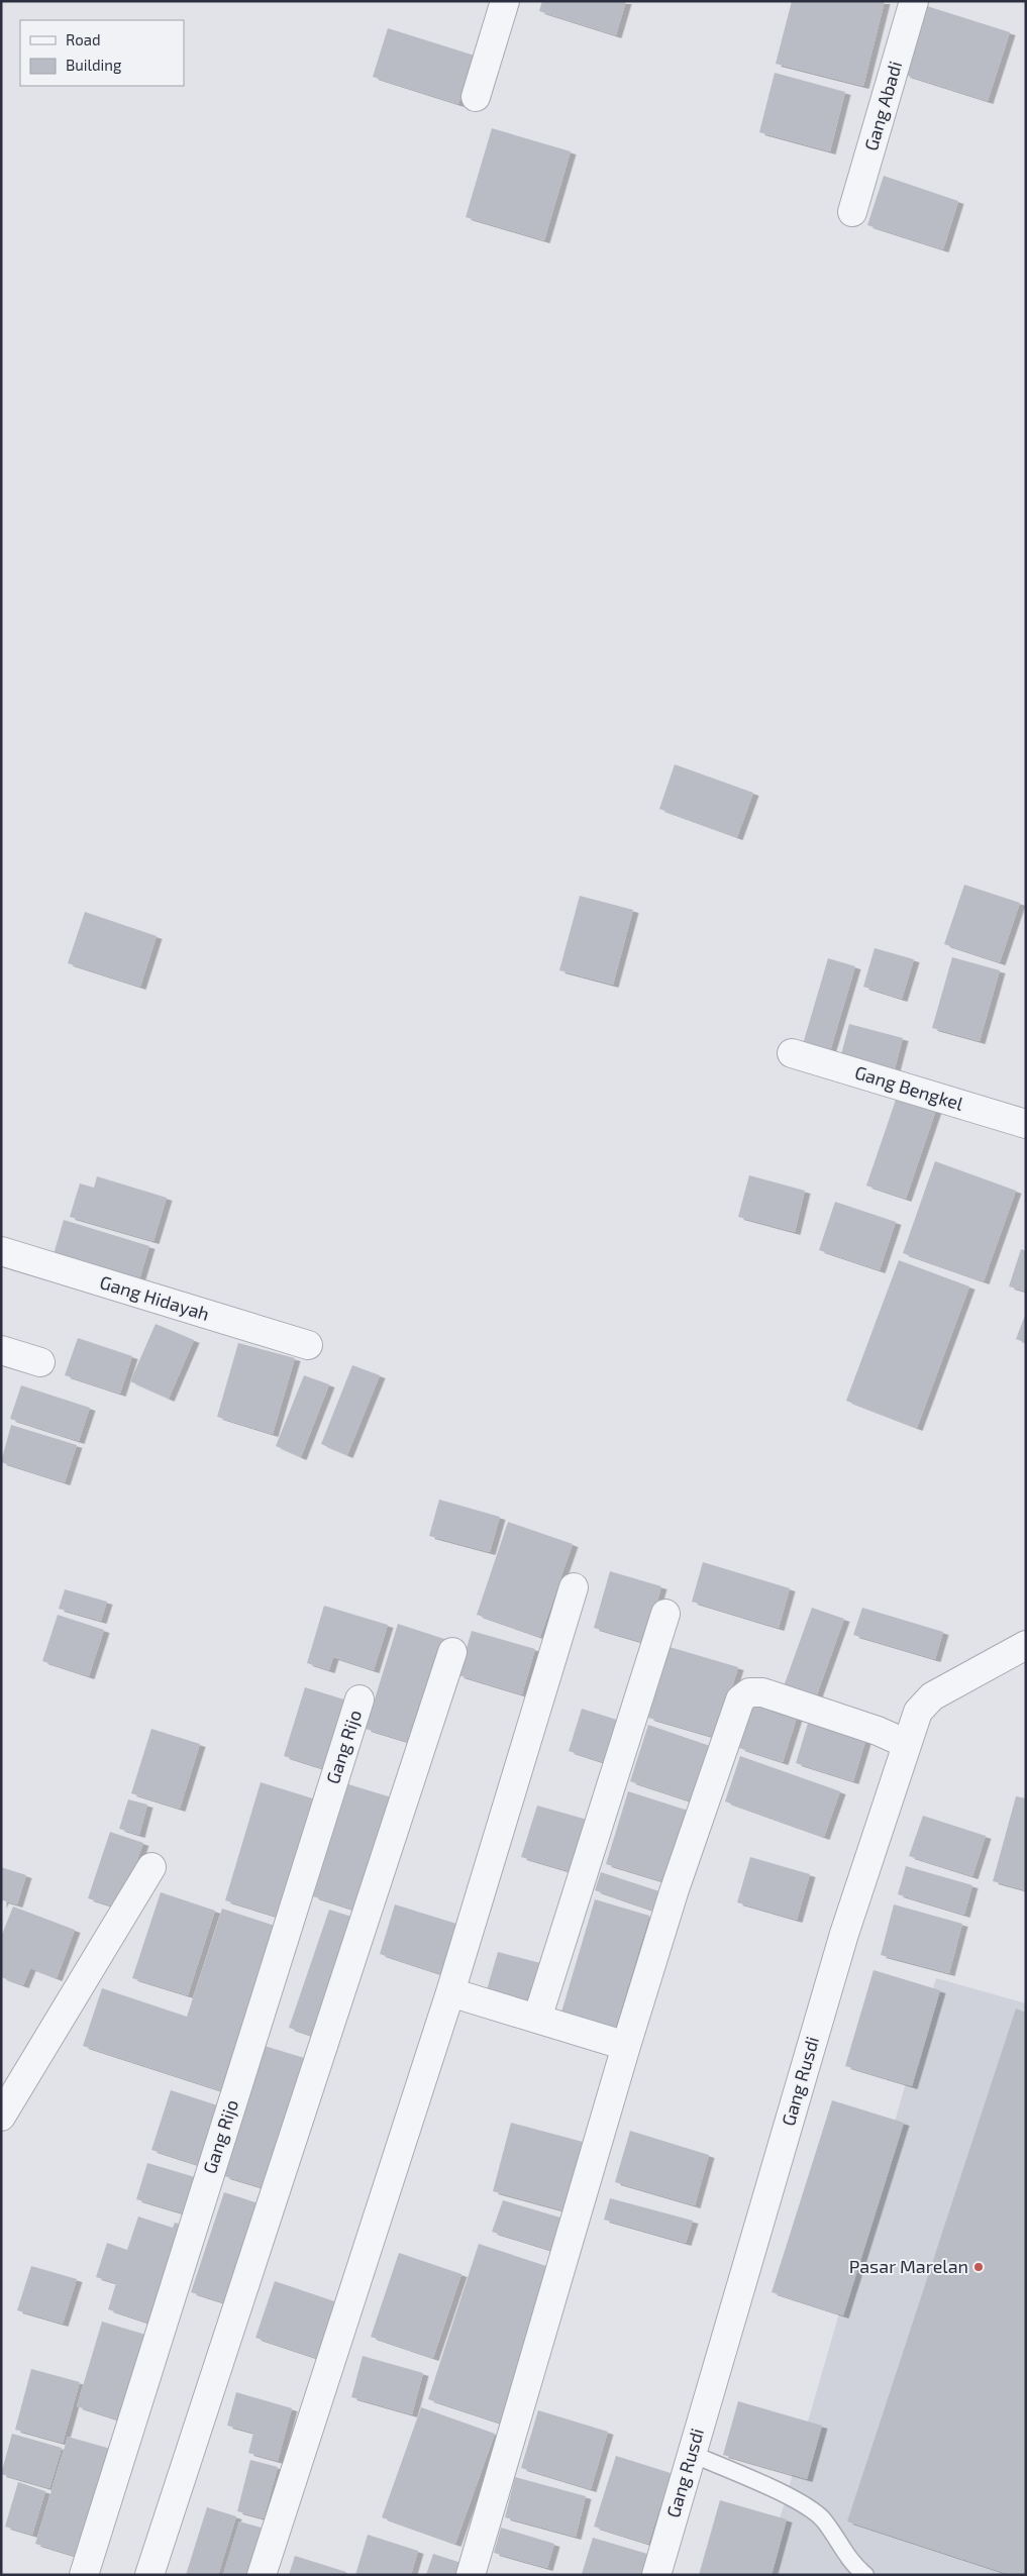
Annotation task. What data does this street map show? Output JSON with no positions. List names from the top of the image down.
{
  "streets": {
    "street": [
      "Gang Abadi",
      "Gang Bengkel",
      "Gang Hidayah",
      "Gang Rijo",
      "Gang Rusdi"
    ]
  },
  "places": ["Pasar Marelan"],
  "legend": ["Road", "Building"]
}
